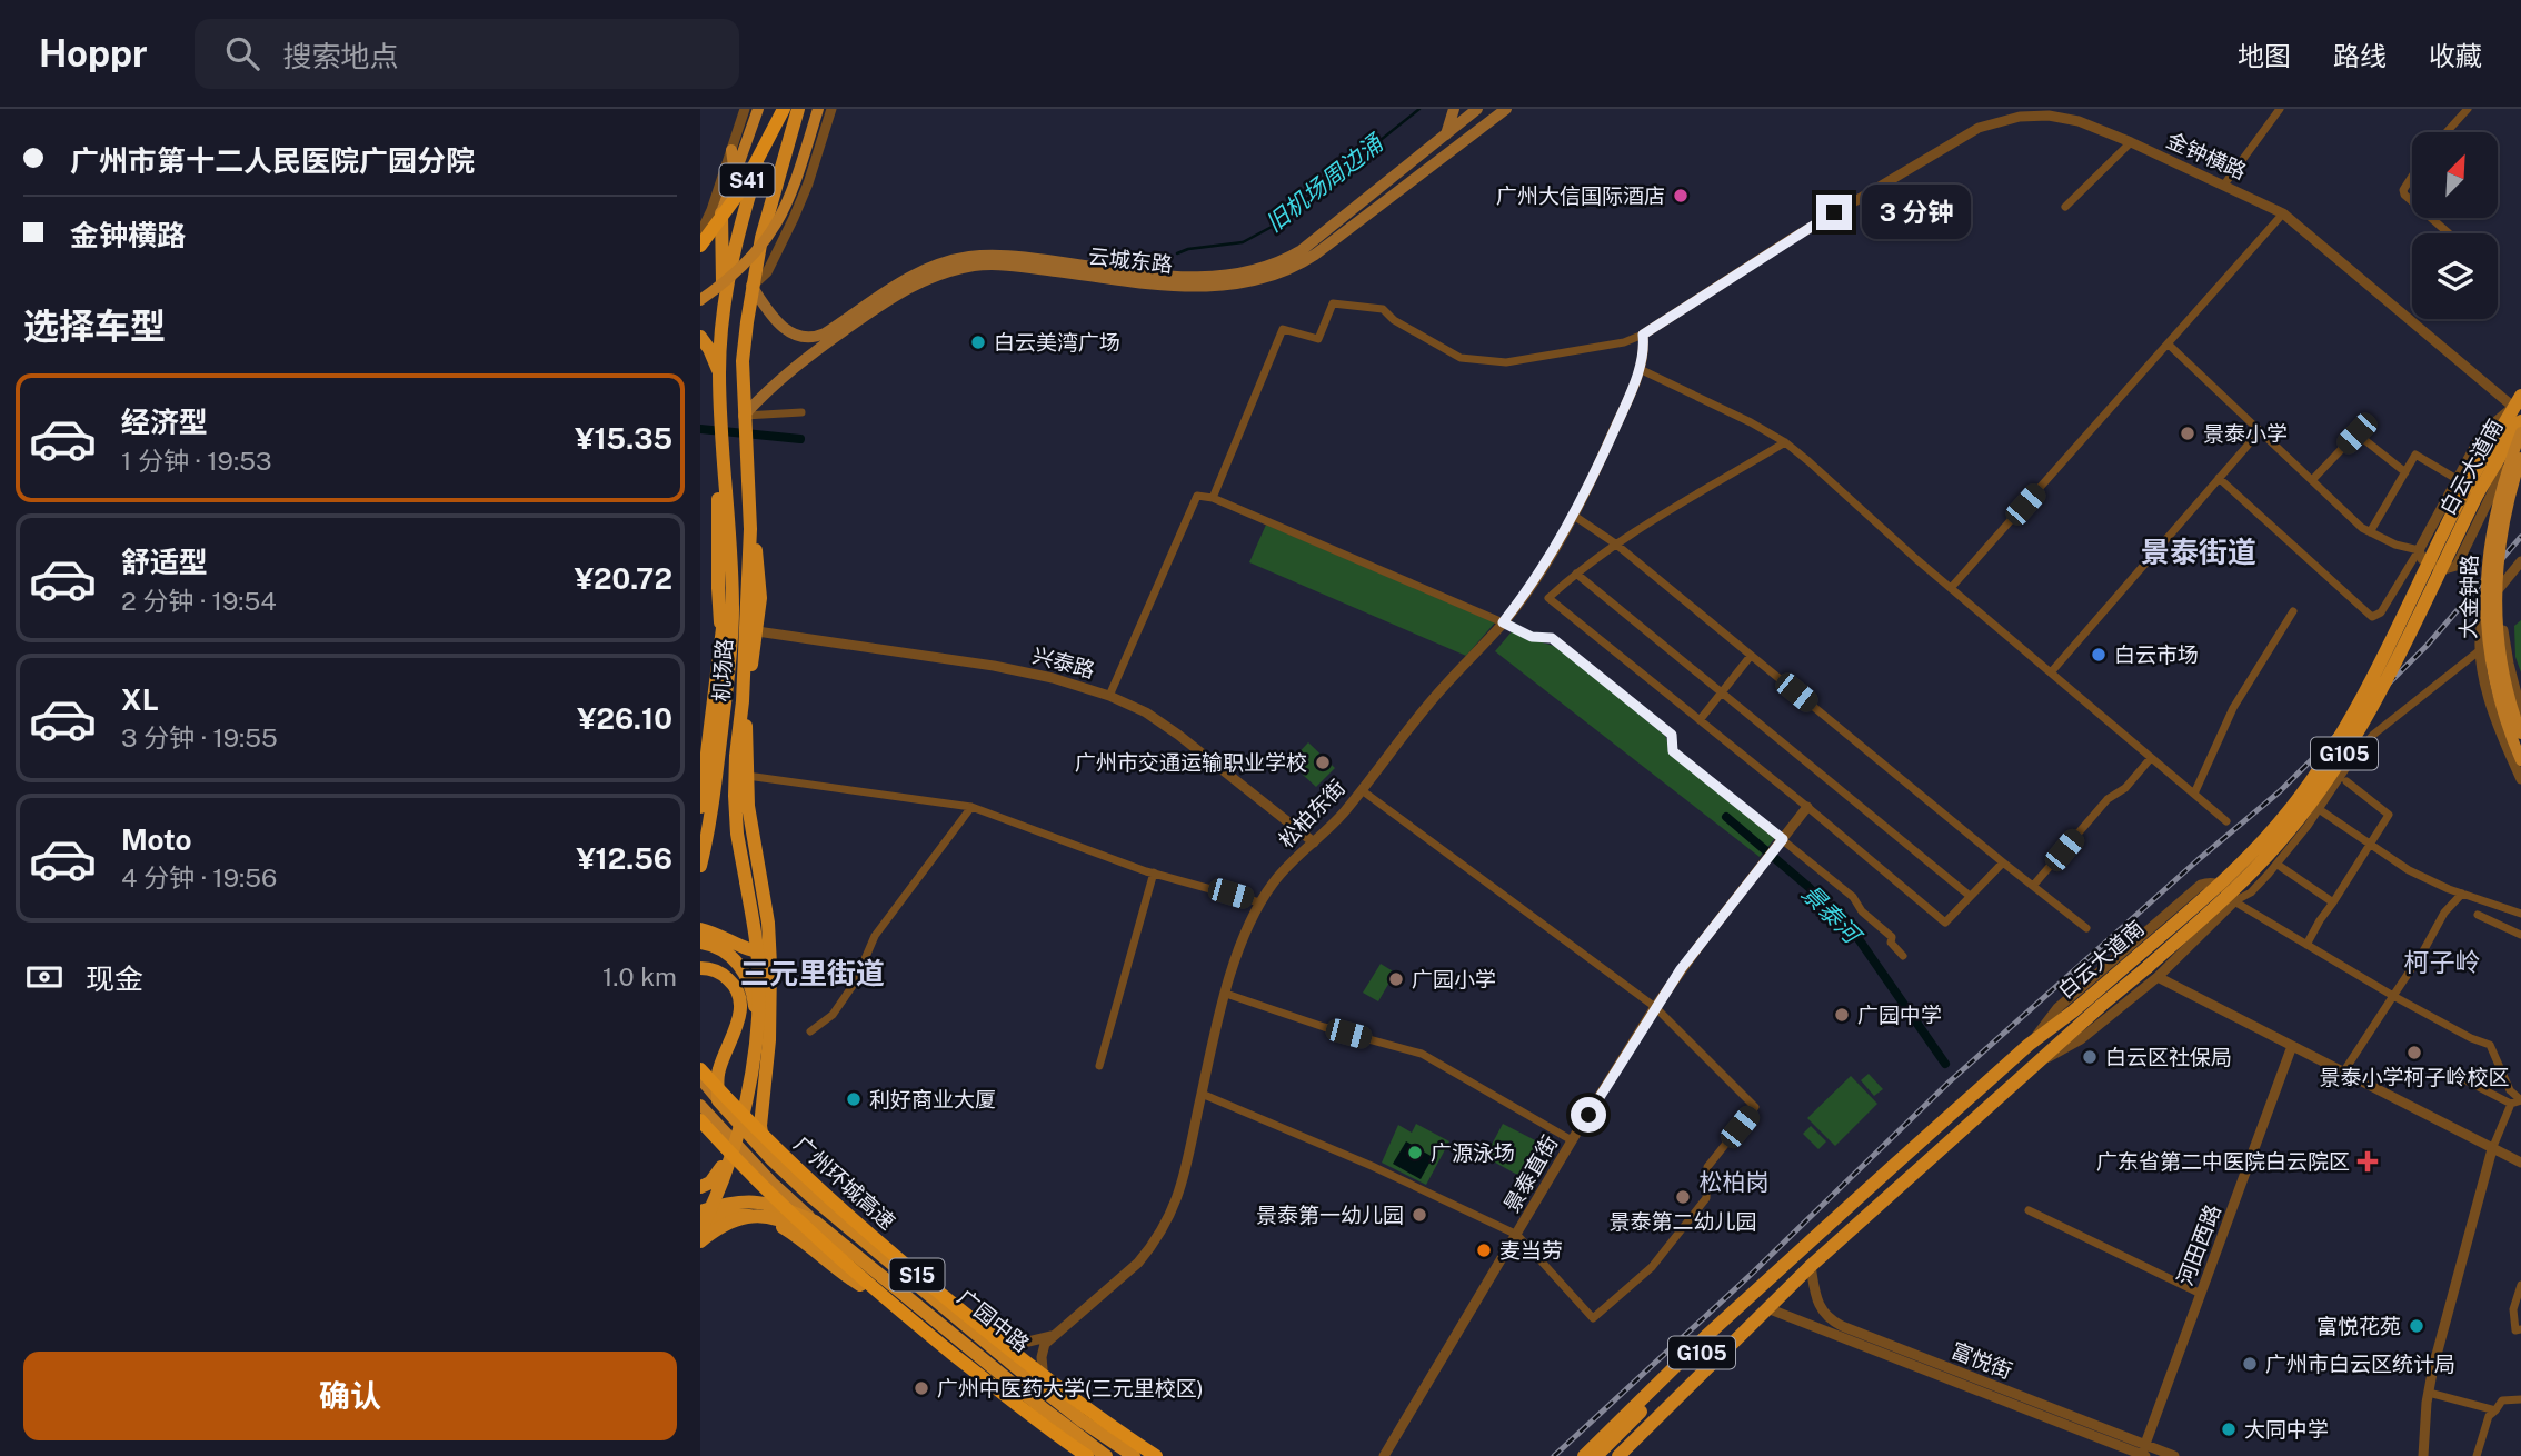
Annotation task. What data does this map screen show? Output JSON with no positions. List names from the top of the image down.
{
  "streets": {
    "highway": [
      "S41",
      "白云大道南",
      "机场路",
      "G105",
      "广州环城高速",
      "S15",
      "广园中路"
    ],
    "main road": ["云城东路", "大金钟路"],
    "street": [
      "金钟横路",
      "兴泰路",
      "松柏东街",
      "景泰直街",
      "河田西路",
      "富悦街"
    ]
  },
  "crossings": [
    ["金钟横路", "白云大道南"],
    ["金钟横路", "松柏东街"],
    ["云城东路", "机场路"],
    ["白云大道南", "G105"],
    ["白云大道南", "富悦街"],
    ["兴泰路", "松柏东街"],
    ["G105", "富悦街"],
    ["河田西路", "富悦街"]
  ],
  "districts": [
    "景泰街道",
    "柯子岭",
    "三元里街道",
    "松柏岗"
  ],
  "water": ["旧机场周边涌", "景泰河"],
  "places": {
    "other": [
      "广州大信国际酒店",
      "白云美湾广场",
      "景泰小学",
      "白云市场",
      "广州市交通运输职业学校",
      "广园小学",
      "广园中学",
      "景泰小学柯子岭校区",
      "白云区社保局",
      "利好商业大厦",
      "广源泳场",
      "景泰第二幼儿园",
      "景泰第一幼儿园",
      "麦当劳",
      "富悦花苑",
      "广州市白云区统计局",
      "广州中医药大学(三元里校区)",
      "大同中学"
    ],
    "health": ["广东省第二中医院白云院区"]
  },
  "north": "top right",
  "page": {
    "header": "Hoppr",
    "search": "搜索地点",
    "nav": ["地图", "路线", "收藏"],
    "banner": ["广州市第十二人民医院广园分院", "金钟横路"],
    "bubble": "3 分钟",
    "heading": "选择车型",
    "list": [
      {
        "name": "经济型",
        "note": "1 分钟 · 19:53",
        "value": "¥15.35"
      },
      {
        "name": "舒适型",
        "note": "2 分钟 · 19:54",
        "value": "¥20.72"
      },
      {
        "name": "XL",
        "note": "3 分钟 · 19:55",
        "value": "¥26.10"
      },
      {
        "name": "Moto",
        "note": "4 分钟 · 19:56",
        "value": "¥12.56"
      }
    ],
    "pay": ["现金", "1.0 km"],
    "buttons": "确认"
  }
}
